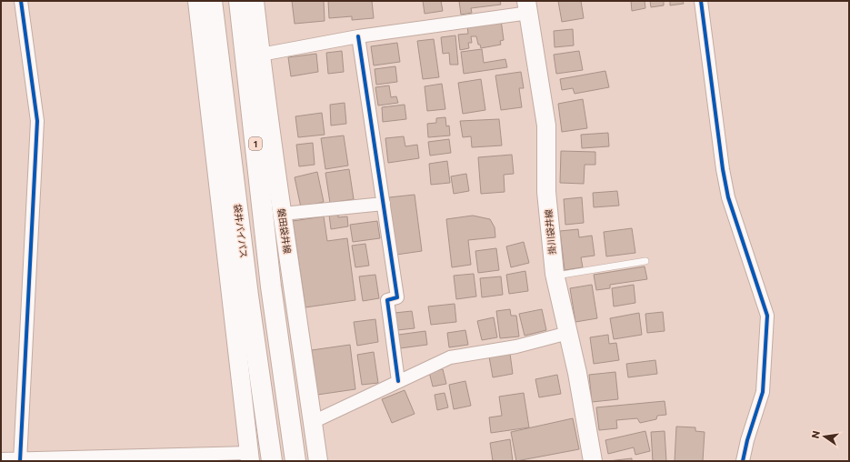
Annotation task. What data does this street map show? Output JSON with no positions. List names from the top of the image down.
{
  "streets": {
    "highway": ["1", "袋井バイパス"],
    "main road": ["磐田袋井線", "掛川袋井線"]
  },
  "north": "left"
}
